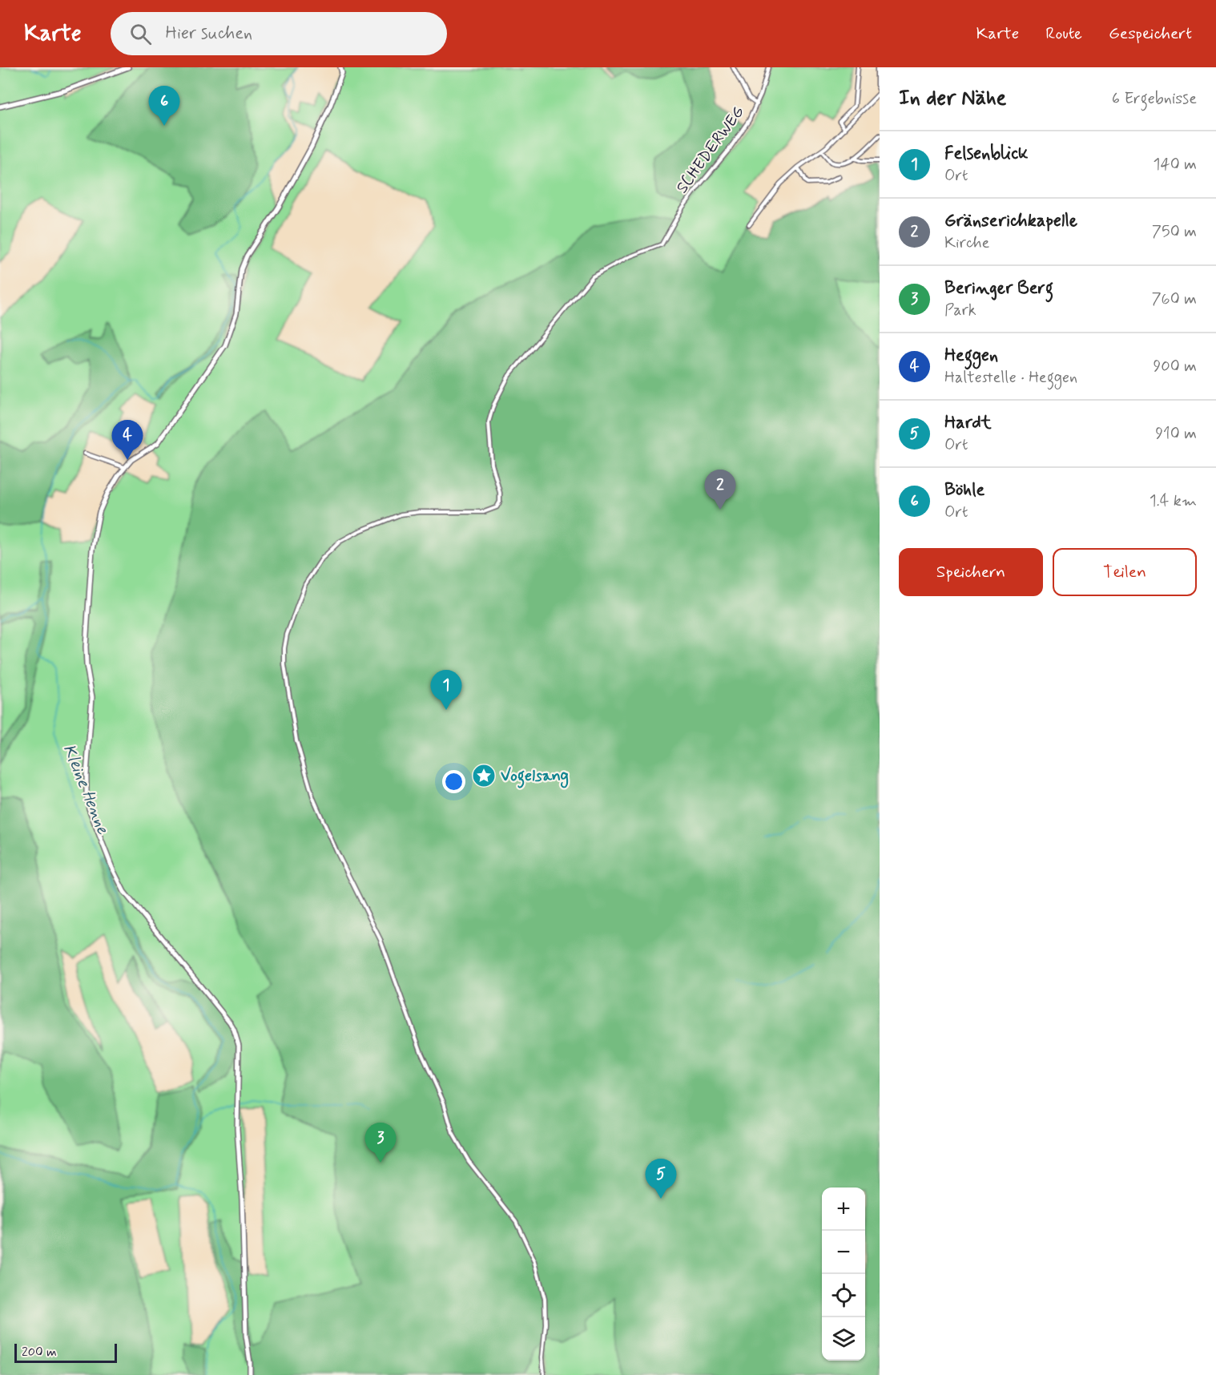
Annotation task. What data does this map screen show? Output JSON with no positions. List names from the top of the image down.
{
  "streets": {
    "street": ["SCHEDERWEG"]
  },
  "water": ["Kleine Henne"],
  "places": {
    "place": ["Vogelsang"]
  },
  "scale_bar": "200 m",
  "page": {
    "header": "Karte",
    "search": "Hier suchen",
    "nav": ["Karte", "Route", "Gespeichert"],
    "heading": ["In der Nähe", "6 Ergebnisse"],
    "pins": [
      "6",
      "4",
      "2",
      "1",
      "3",
      "5"
    ],
    "list": [
      {
        "mark": "1",
        "name": "Felsenblick",
        "note": "Ort",
        "value": "140 m"
      },
      {
        "mark": "2",
        "name": "Gränserichkapelle",
        "note": "Kirche",
        "value": "750 m"
      },
      {
        "mark": "3",
        "name": "Beringer Berg",
        "note": "Park",
        "value": "760 m"
      },
      {
        "mark": "4",
        "name": "Heggen",
        "note": "Haltestelle · Heggen",
        "value": "900 m"
      },
      {
        "mark": "5",
        "name": "Hardt",
        "note": "Ort",
        "value": "910 m"
      },
      {
        "mark": "6",
        "name": "Böhle",
        "note": "Ort",
        "value": "1.4 km"
      }
    ],
    "buttons": ["Speichern", "Teilen"],
    "map_buttons": ["+", "−"],
    "scale": "200 m"
  }
}
